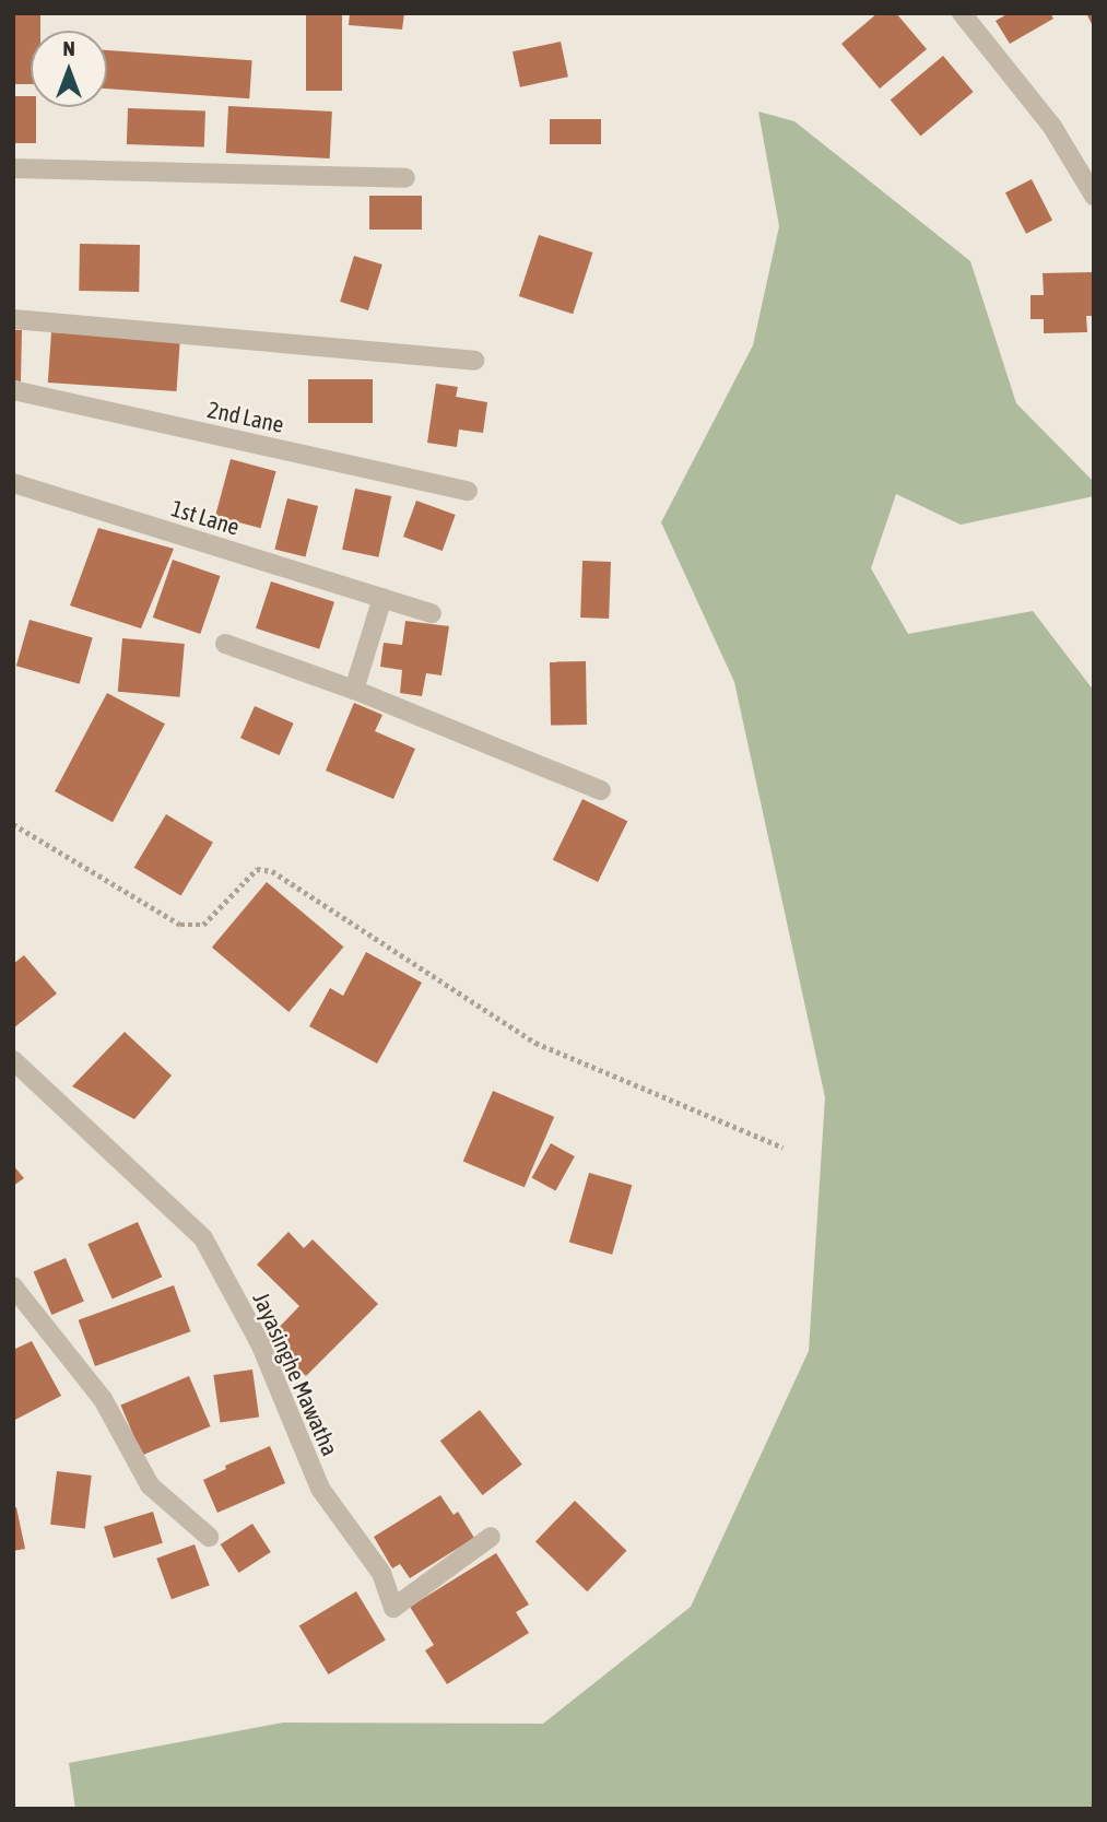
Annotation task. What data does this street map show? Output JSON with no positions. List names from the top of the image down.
{
  "streets": {
    "street": ["2nd Lane", "1st Lane", "Jayasinghe Mawatha"]
  },
  "north": "top"
}
